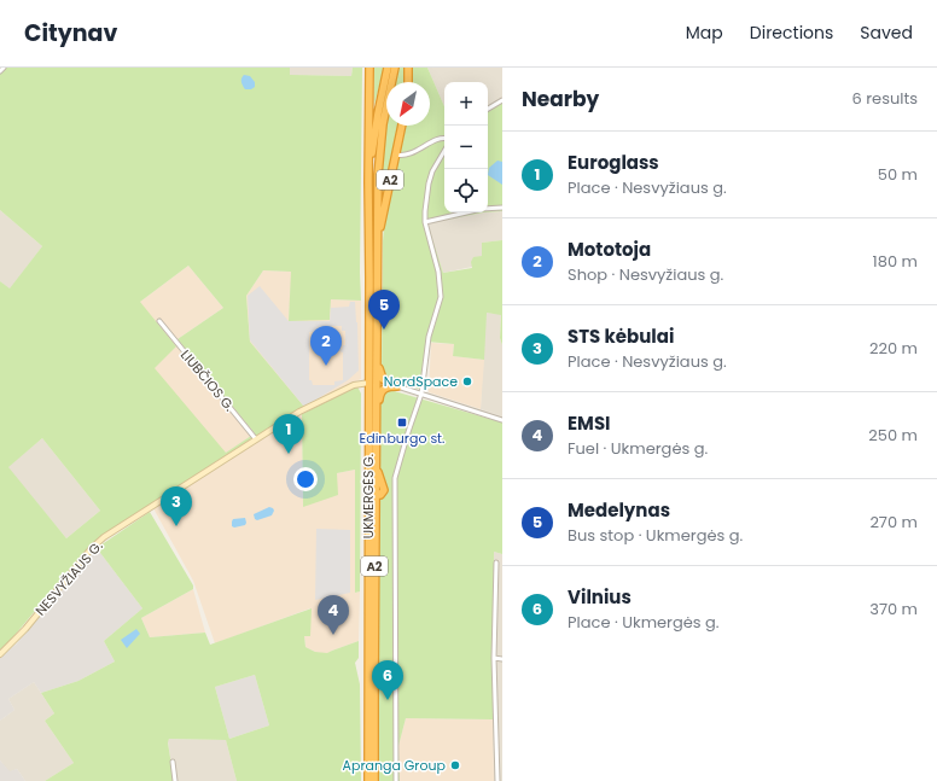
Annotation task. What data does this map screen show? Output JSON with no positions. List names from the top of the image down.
{
  "streets": {
    "highway": ["A2", "UKMERGĖS G."],
    "street": ["LIUBČIOS G.", "NESVYŽIAUS G."]
  },
  "crossings": [
    ["A2", "UKMERGĖS G."],
    ["LIUBČIOS G.", "NESVYŽIAUS G."],
    ["UKMERGĖS G.", "NESVYŽIAUS G."]
  ],
  "places": {
    "other": ["NordSpace", "Apranga Group"],
    "transit": ["Edinburgo st."]
  },
  "north": "bottom left",
  "page": {
    "header": "Citynav",
    "nav": ["Map", "Directions", "Saved"],
    "heading": ["Nearby", "6 results"],
    "map_buttons": ["+", "−"],
    "list": [
      {
        "mark": "1",
        "name": "Euroglass",
        "note": "Place · Nesvyžiaus g.",
        "value": "50 m"
      },
      {
        "mark": "2",
        "name": "Mototoja",
        "note": "Shop · Nesvyžiaus g.",
        "value": "180 m"
      },
      {
        "mark": "3",
        "name": "STS kėbulai",
        "note": "Place · Nesvyžiaus g.",
        "value": "220 m"
      },
      {
        "mark": "4",
        "name": "EMSI",
        "note": "Fuel · Ukmergės g.",
        "value": "250 m"
      },
      {
        "mark": "5",
        "name": "Medelynas",
        "note": "Bus stop · Ukmergės g.",
        "value": "270 m"
      },
      {
        "mark": "6",
        "name": "Vilnius",
        "note": "Place · Ukmergės g.",
        "value": "370 m"
      }
    ],
    "pins": [
      "5",
      "2",
      "1",
      "3",
      "4",
      "6"
    ]
  }
}
